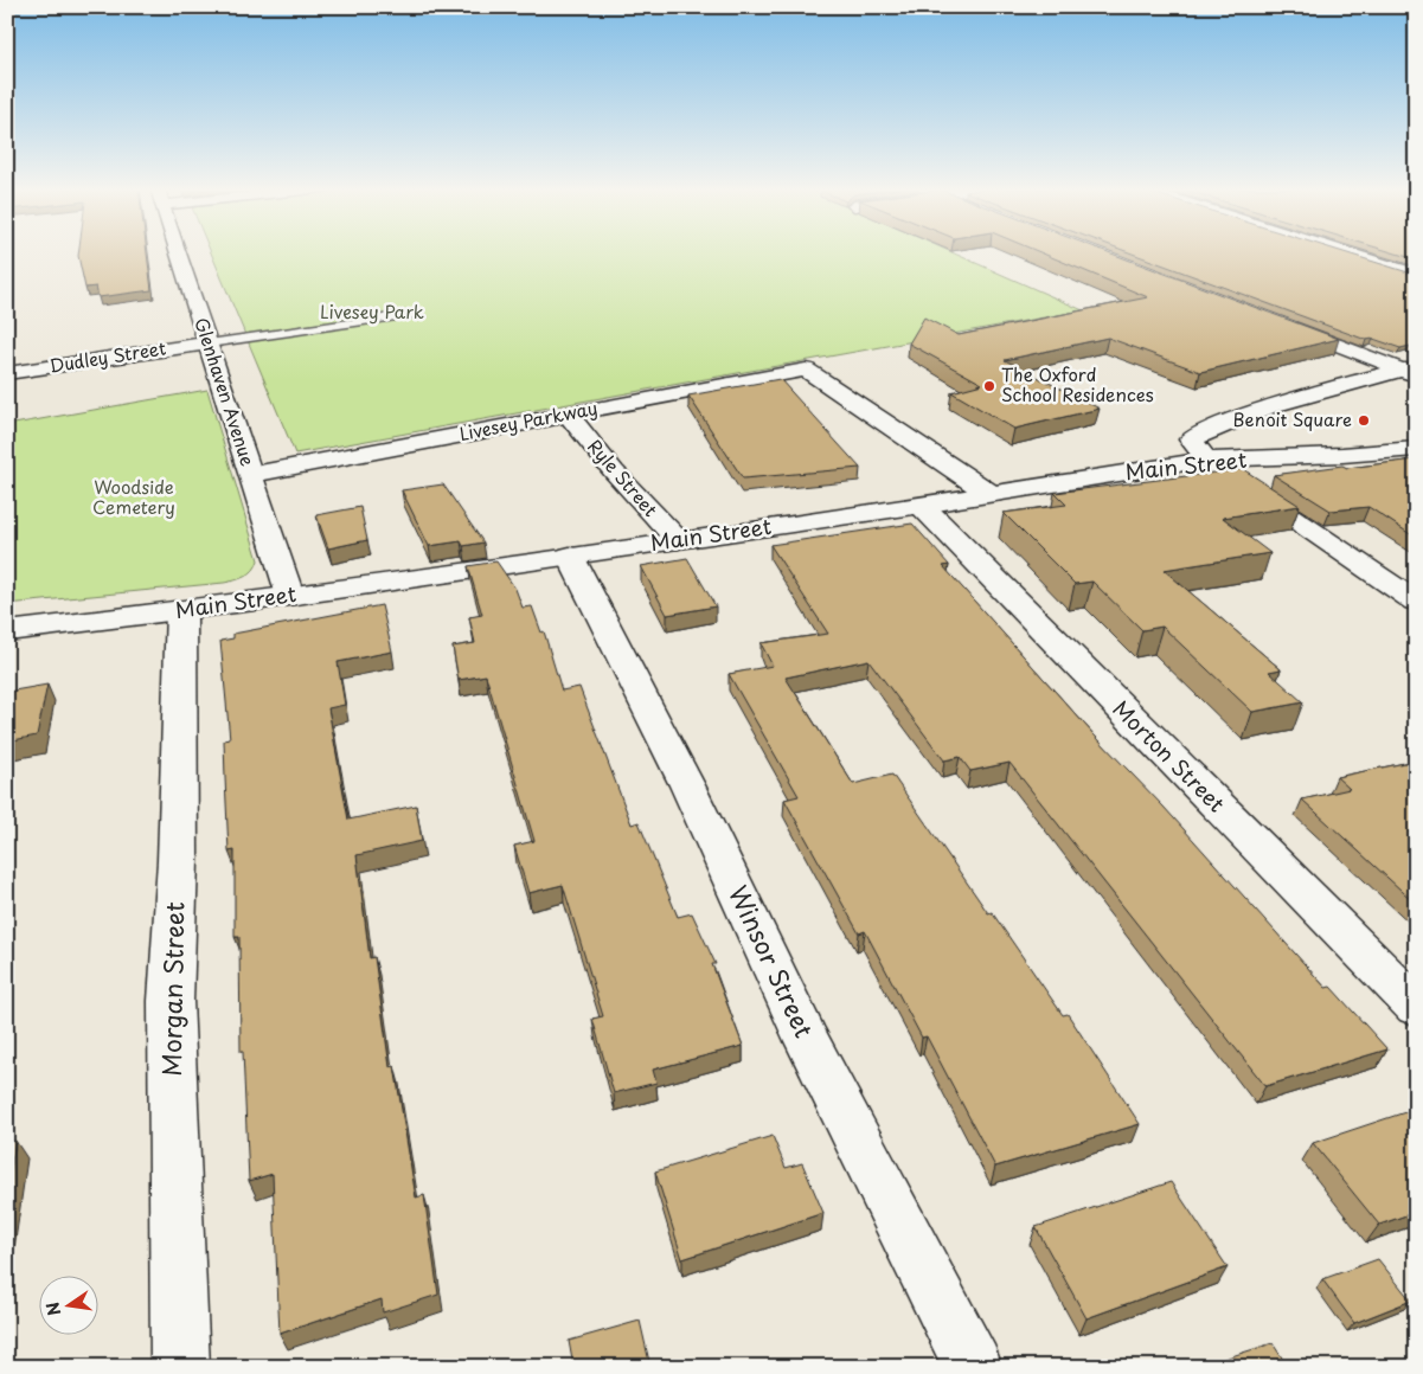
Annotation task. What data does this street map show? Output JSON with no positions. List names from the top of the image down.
{
  "streets": {
    "street": [
      "Dudley Street",
      "Glenhaven Avenue",
      "Livesey Parkway",
      "Main Street",
      "Ryle Street",
      "Morton Street",
      "Winsor Street",
      "Morgan Street"
    ]
  },
  "crossings": [
    ["Dudley Street", "Glenhaven Avenue"],
    ["Glenhaven Avenue", "Livesey Parkway"],
    ["Glenhaven Avenue", "Main Street"],
    ["Livesey Parkway", "Main Street"],
    ["Livesey Parkway", "Ryle Street"],
    ["Main Street", "Ryle Street"],
    ["Main Street", "Morton Street"],
    ["Main Street", "Winsor Street"],
    ["Main Street", "Morgan Street"]
  ],
  "parks": ["Livesey Park", "Woodside Cemetery"],
  "places": ["The Oxford School Residences", "Benoit Square"],
  "north": "left"
}
